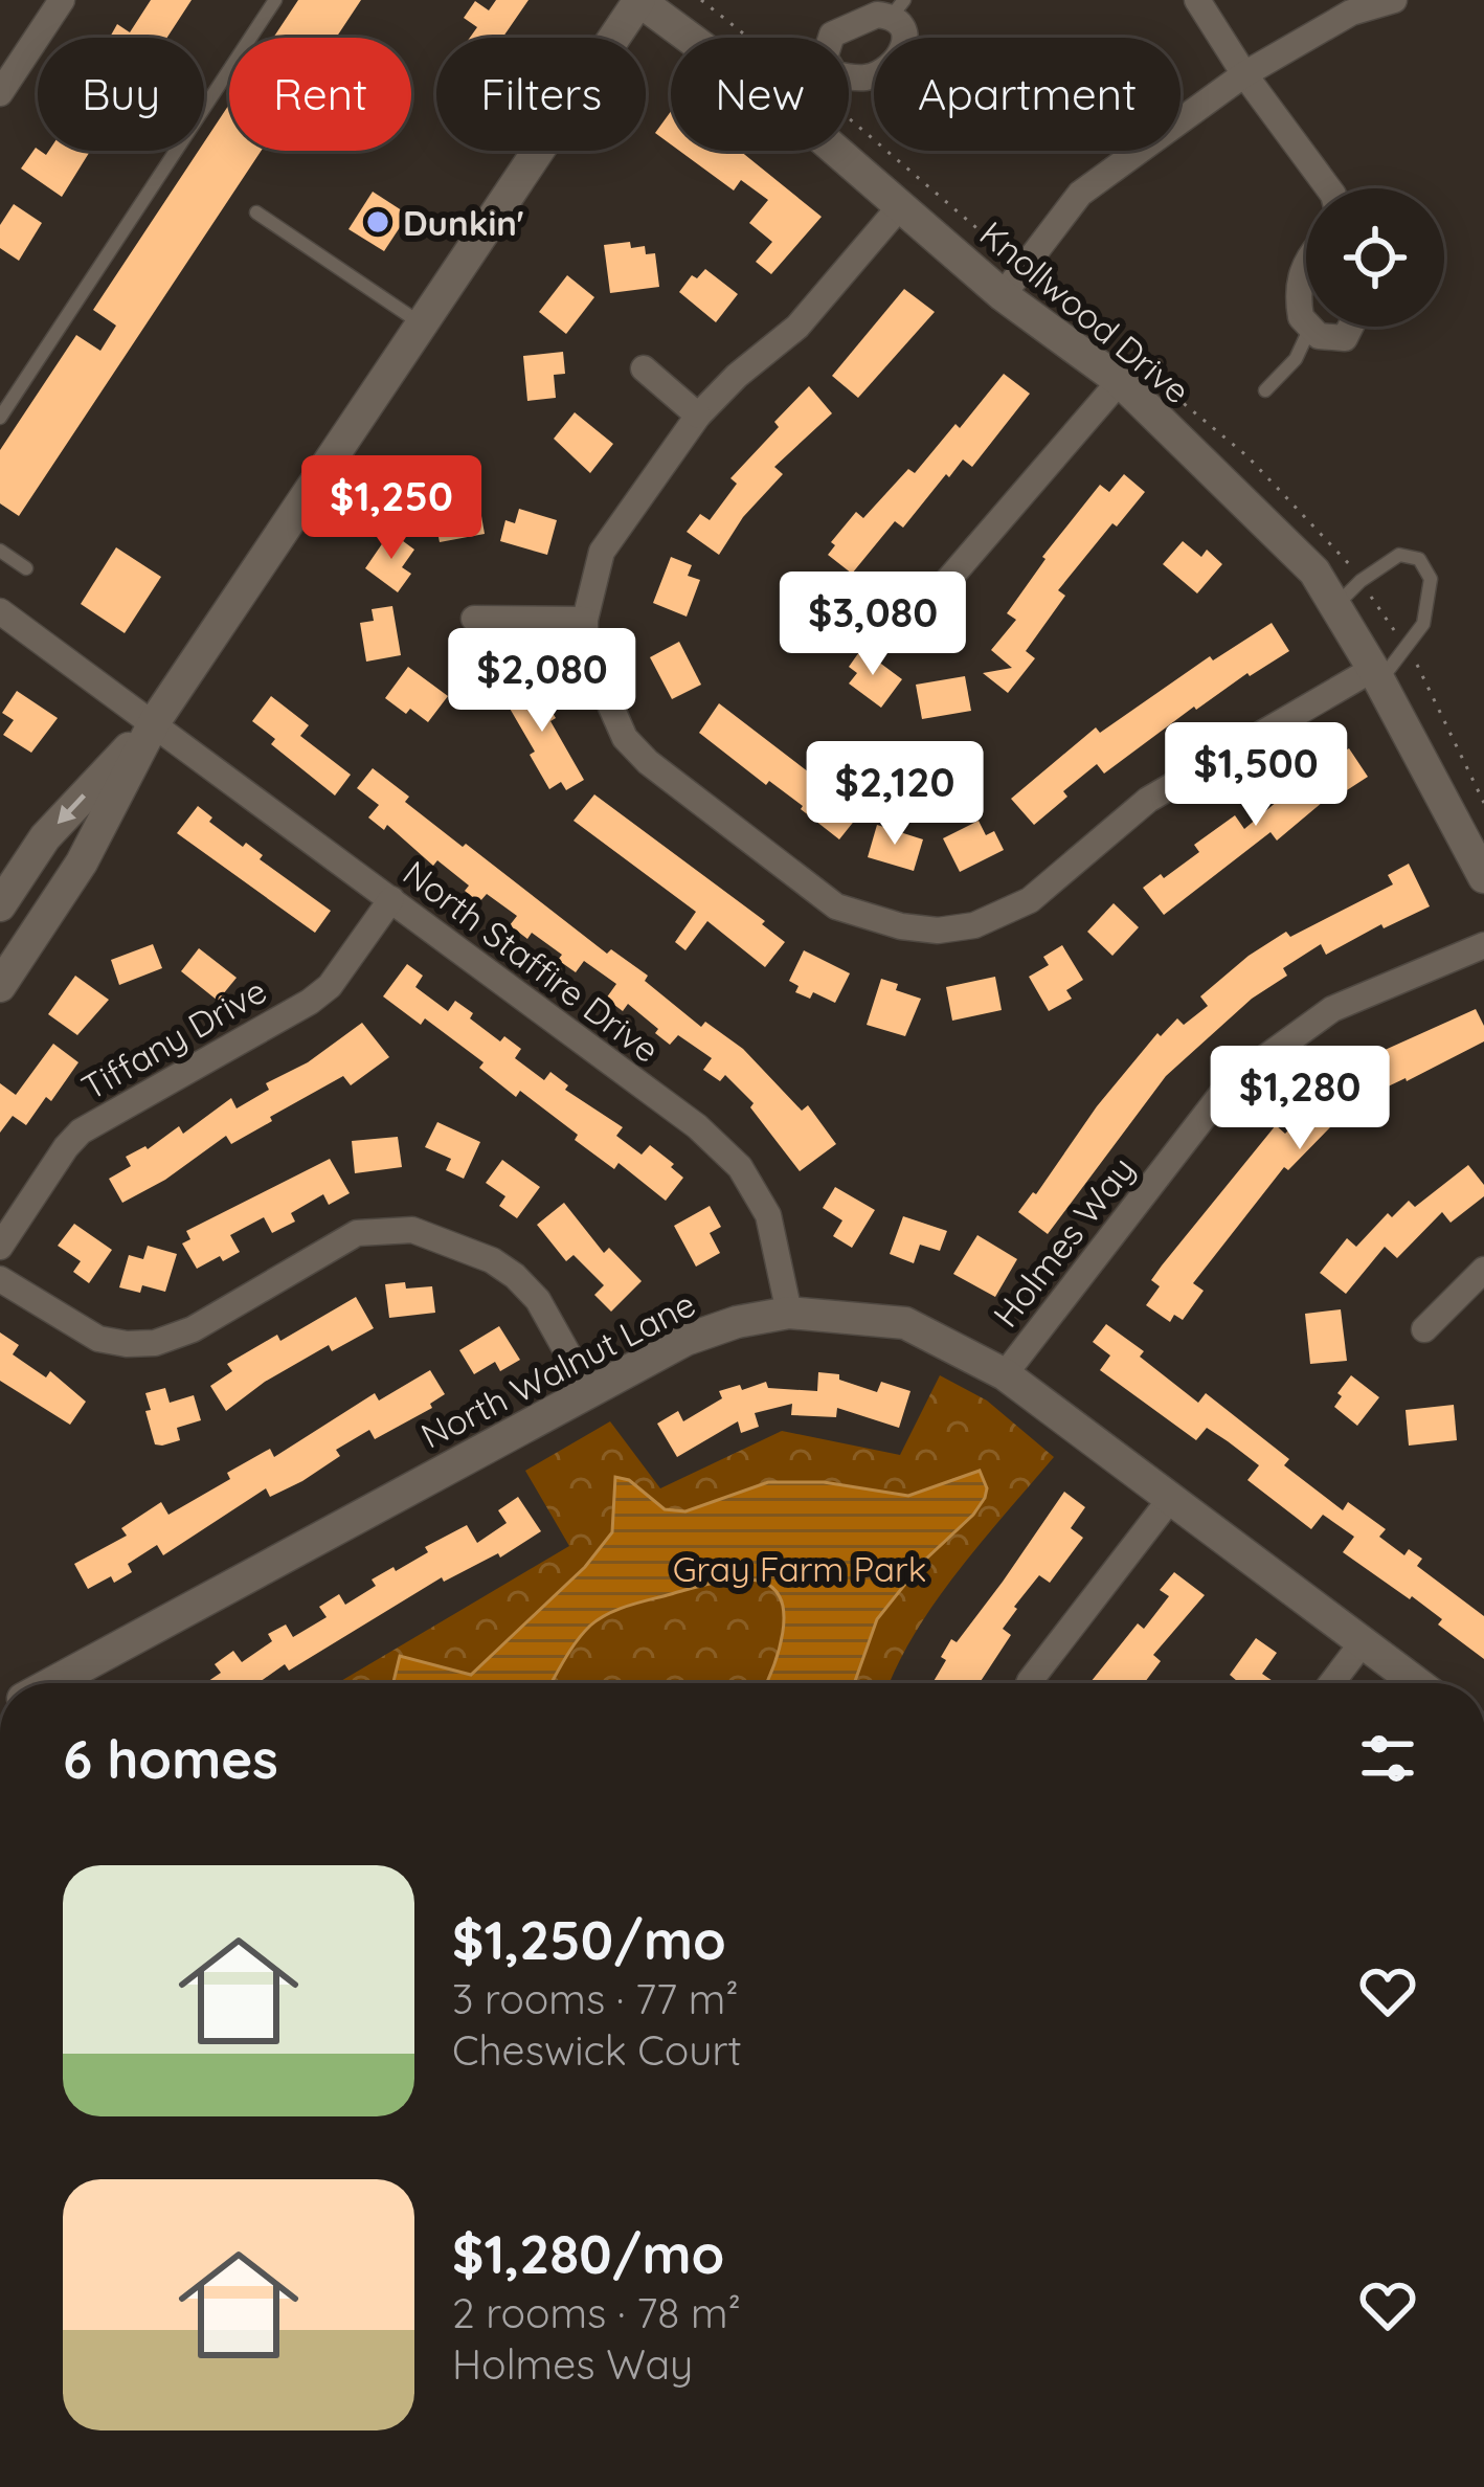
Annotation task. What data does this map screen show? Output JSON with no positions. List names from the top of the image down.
{
  "streets": {
    "street": [
      "Knollwood Drive",
      "North Staffire Drive",
      "Tiffany Drive",
      "Holmes Way",
      "North Walnut Lane"
    ]
  },
  "crossings": [
    ["North Staffire Drive", "Tiffany Drive"],
    ["North Staffire Drive", "North Walnut Lane"],
    ["Holmes Way", "North Walnut Lane"]
  ],
  "parks": ["Gray Farm Park"],
  "places": ["Dunkin'"],
  "page": {
    "chip": [
      "Buy",
      "Rent",
      "Filters",
      "New",
      "Apartment"
    ],
    "price": [
      "$1,250",
      "$3,080",
      "$2,080",
      "$1,500",
      "$2,120",
      "$1,280"
    ],
    "heading": "6 homes",
    "list": [
      {
        "name": "$1,250/mo",
        "note": "3 rooms · 77 m² · Cheswick Court"
      },
      {
        "name": "$1,280/mo",
        "note": "2 rooms · 78 m² · Holmes Way"
      }
    ]
  }
}
